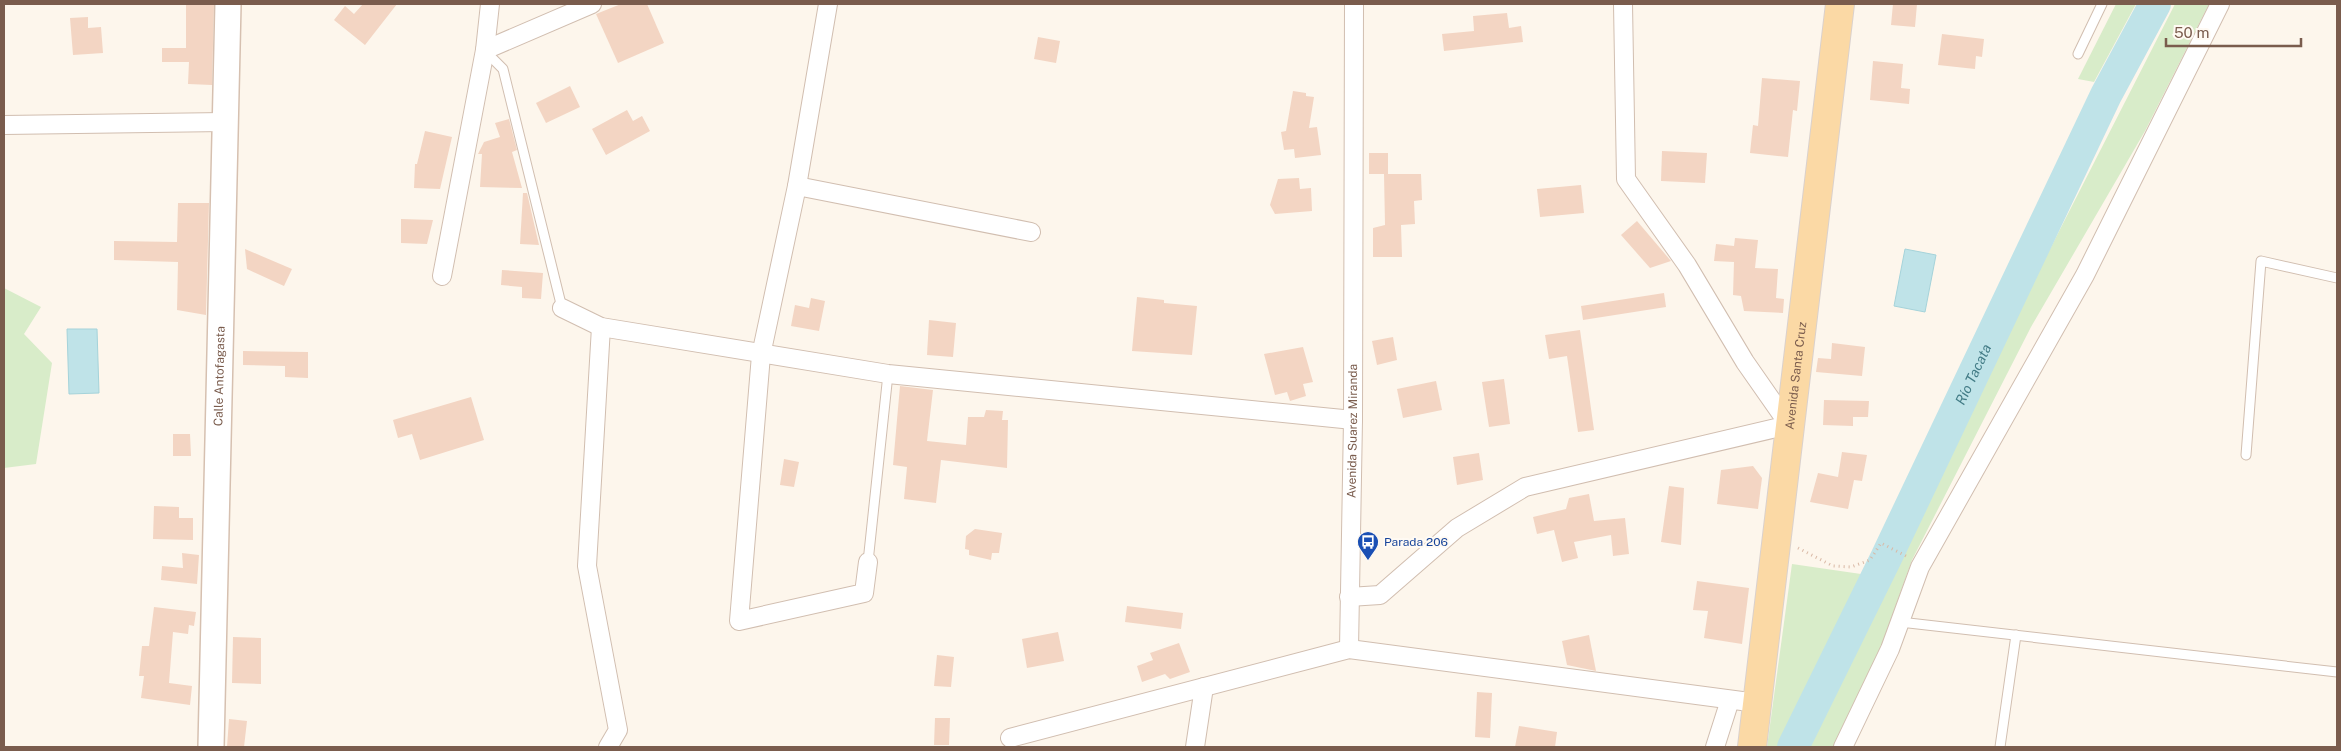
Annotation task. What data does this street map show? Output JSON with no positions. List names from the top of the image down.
{
  "streets": {
    "main road": ["Calle Antofagasta", "Avenida Santa Cruz"],
    "street": ["Avenida Suarez Miranda"]
  },
  "water": ["Río Tacata"],
  "places": {
    "bus stop": ["Parada 206"]
  },
  "scale_bar": "50 m"
}
